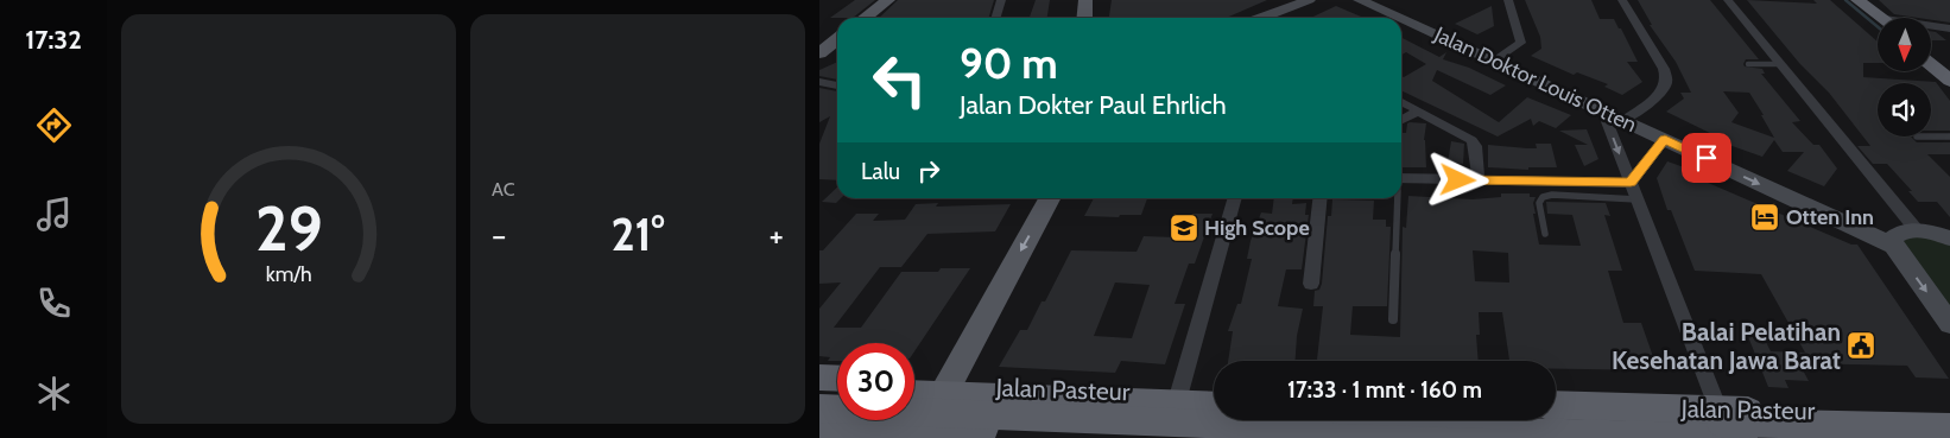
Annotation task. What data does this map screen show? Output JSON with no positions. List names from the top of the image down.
{
  "streets": {
    "highway": ["Jalan Pasteur"],
    "main road": ["Jalan Doktor Louis Otten"]
  },
  "one_way": ["Jalan Doktor Louis Otten"],
  "places": {
    "hotel": ["Otten Inn"],
    "school or university": ["High Scope"],
    "public building": ["Balai Pelatihan Kesehatan Jawa Barat"]
  },
  "north": "bottom",
  "page": {
    "tabs": "17:32",
    "tile": "AC",
    "turn": ["90 m", "Jalan Dokter Paul Ehrlich"],
    "then": "Lalu",
    "heat": ["−", "21°", "+"],
    "limit": "30",
    "trip": "17:33 · 1 mnt · 160 m",
    "gauge": ["29", "km/h"]
  }
}
